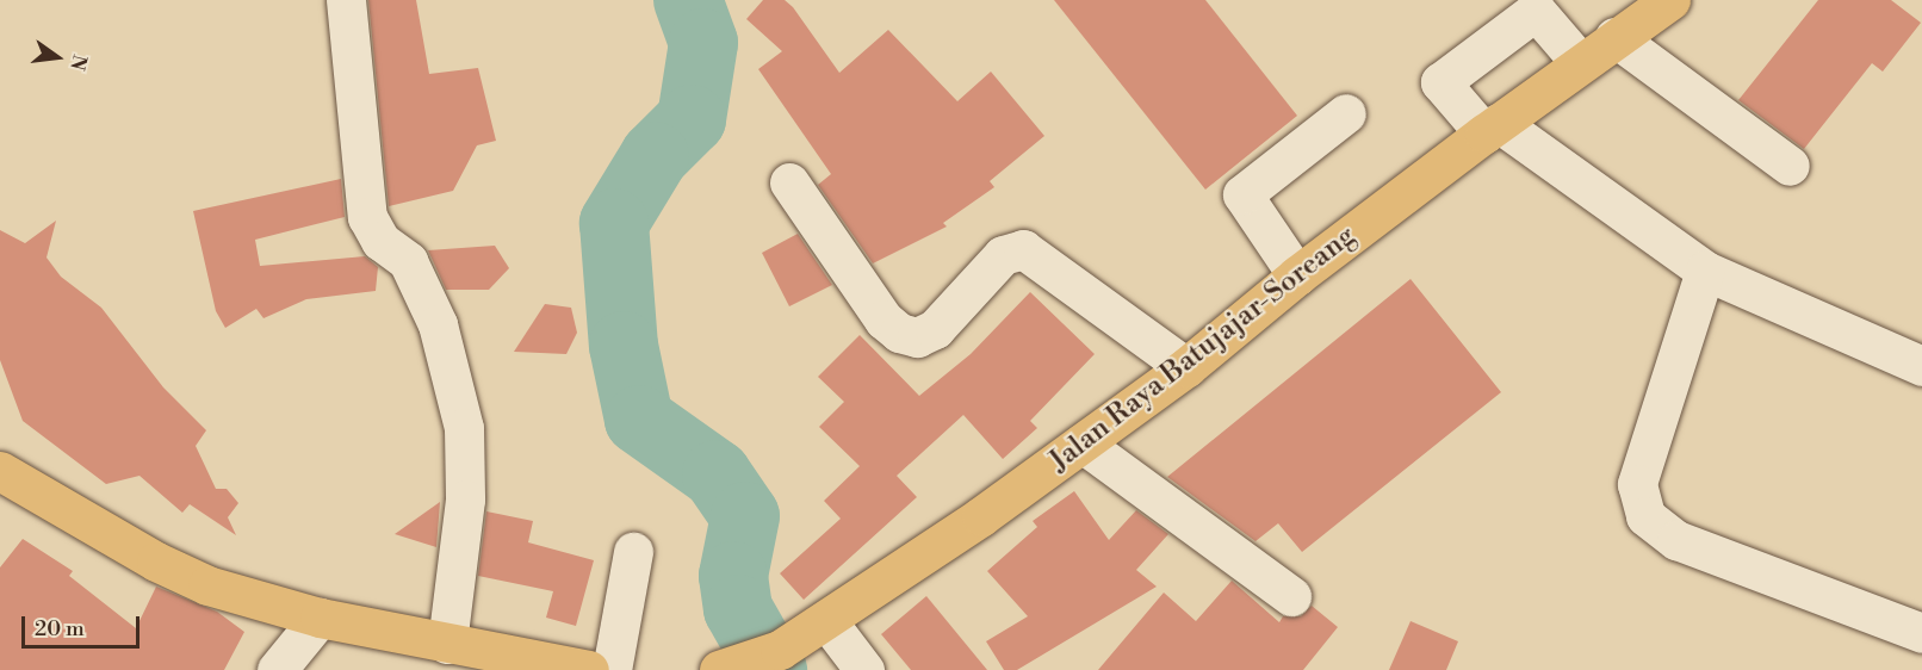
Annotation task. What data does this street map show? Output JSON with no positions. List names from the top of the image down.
{
  "streets": {
    "highway": ["Jalan Raya Batujajar-Soreang"]
  },
  "scale_bar": "20 m",
  "north": "right"
}
